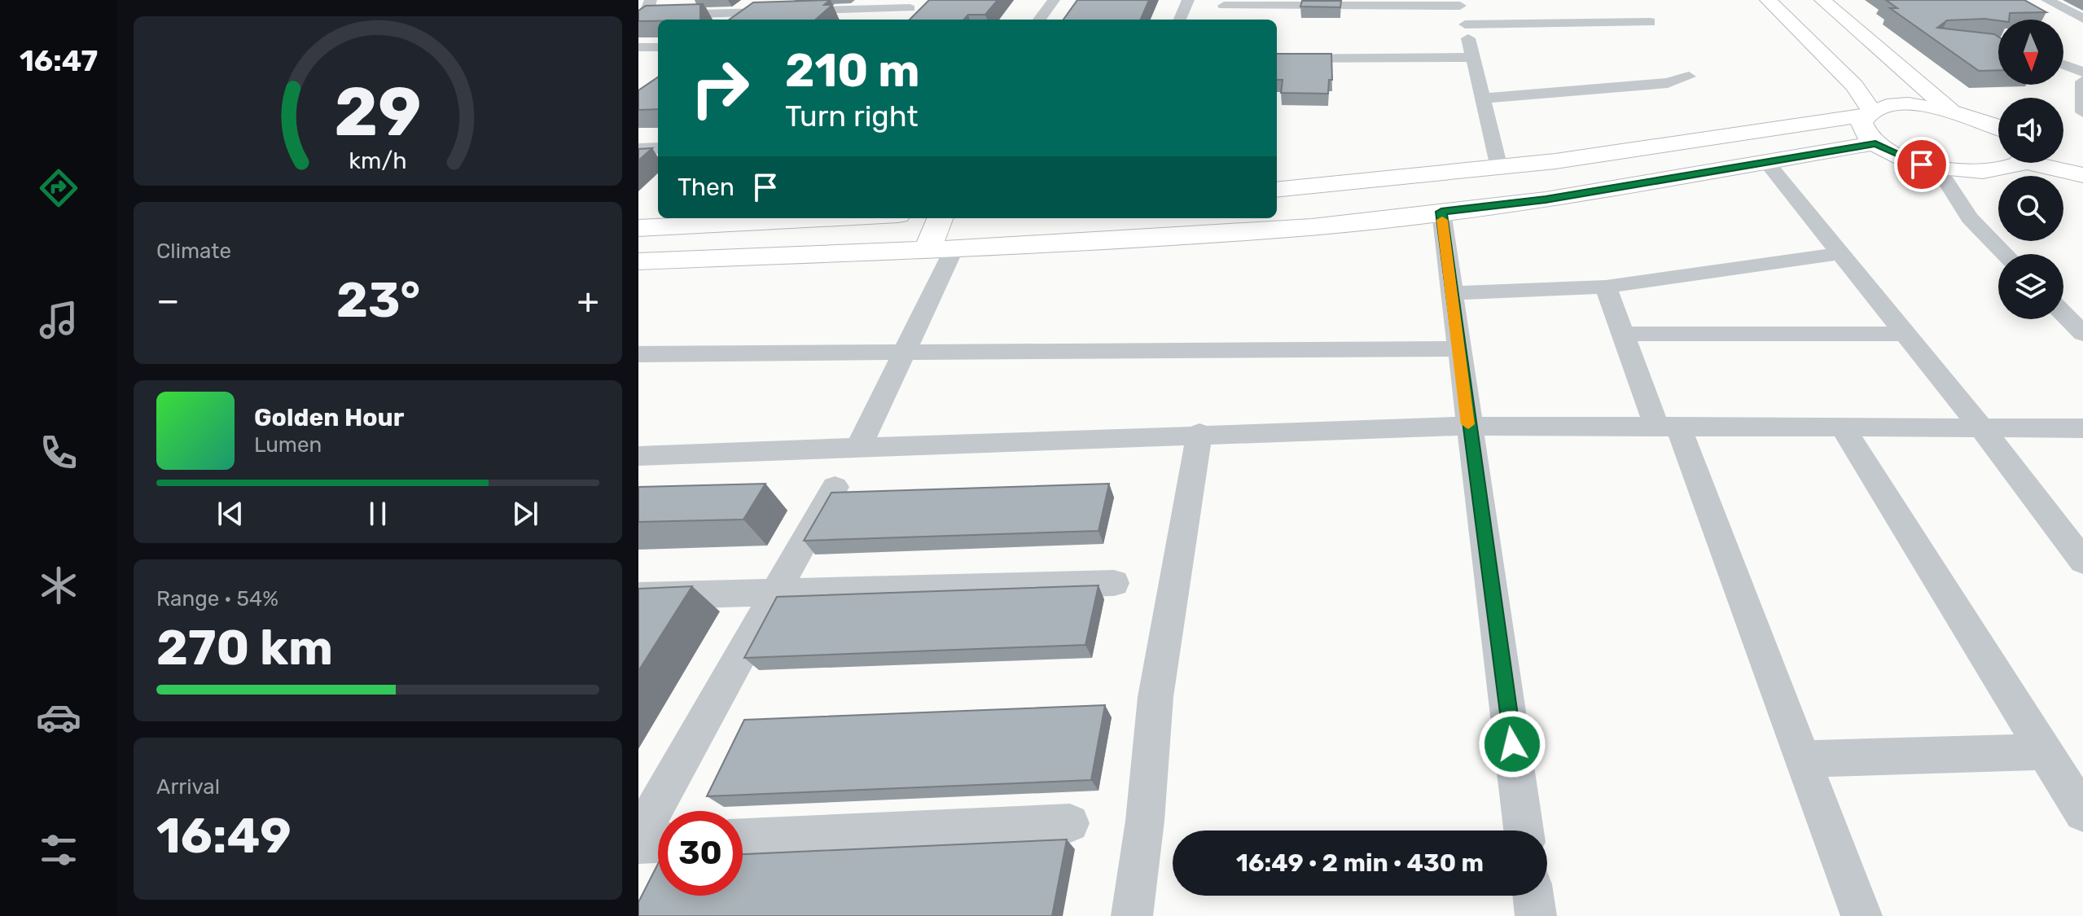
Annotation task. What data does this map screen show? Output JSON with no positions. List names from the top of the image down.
{
  "north": "bottom",
  "page": {
    "tabs": "16:47",
    "turn": ["210 m", "Turn right"],
    "then": "Then",
    "tile": [
      "Climate",
      ["Range · 54%", "270 km"],
      ["Arrival", "16:49"]
    ],
    "heat": ["−", "23°", "+"],
    "song": ["Golden Hour", "Lumen"],
    "limit": "30",
    "trip": "16:49 · 2 min · 430 m",
    "gauge": ["29", "km/h"]
  }
}
